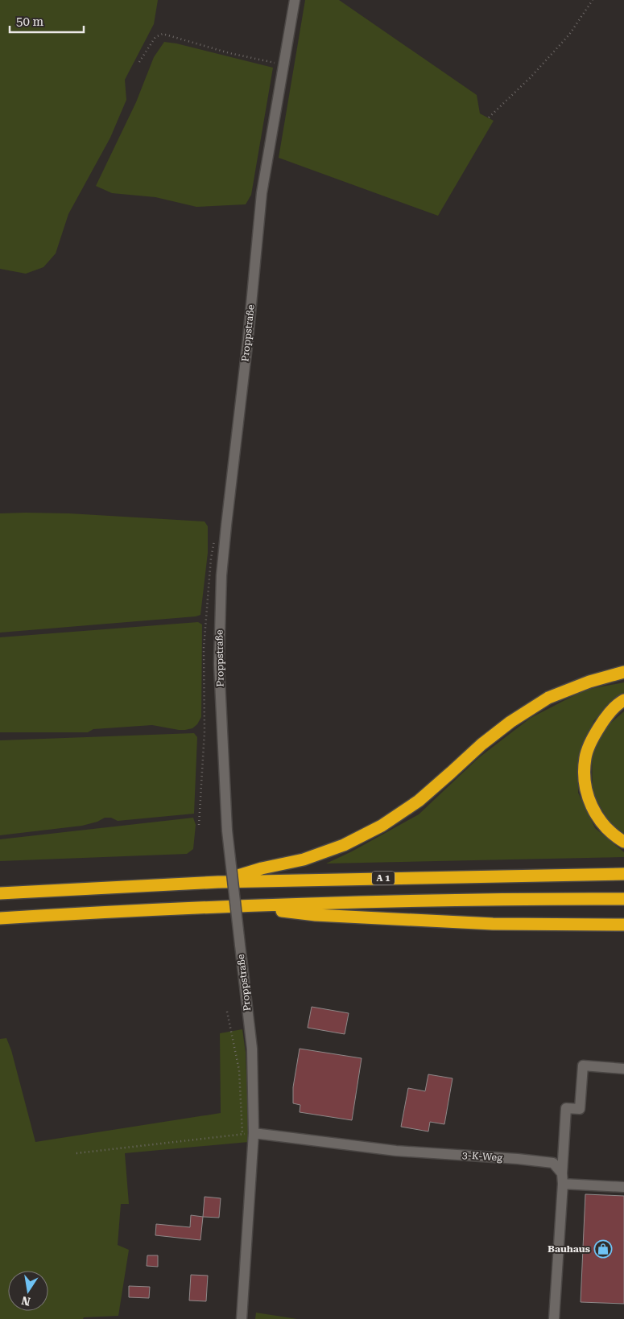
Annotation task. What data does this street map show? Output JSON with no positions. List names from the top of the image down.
{
  "streets": {
    "highway": ["A 1"],
    "street": ["Proppstraße", "3-K-Weg"]
  },
  "crossings": [
    ["Proppstraße", "3-K-Weg"]
  ],
  "places": {
    "shop": ["Bauhaus"]
  },
  "scale_bar": "50 m",
  "north": "bottom"
}
